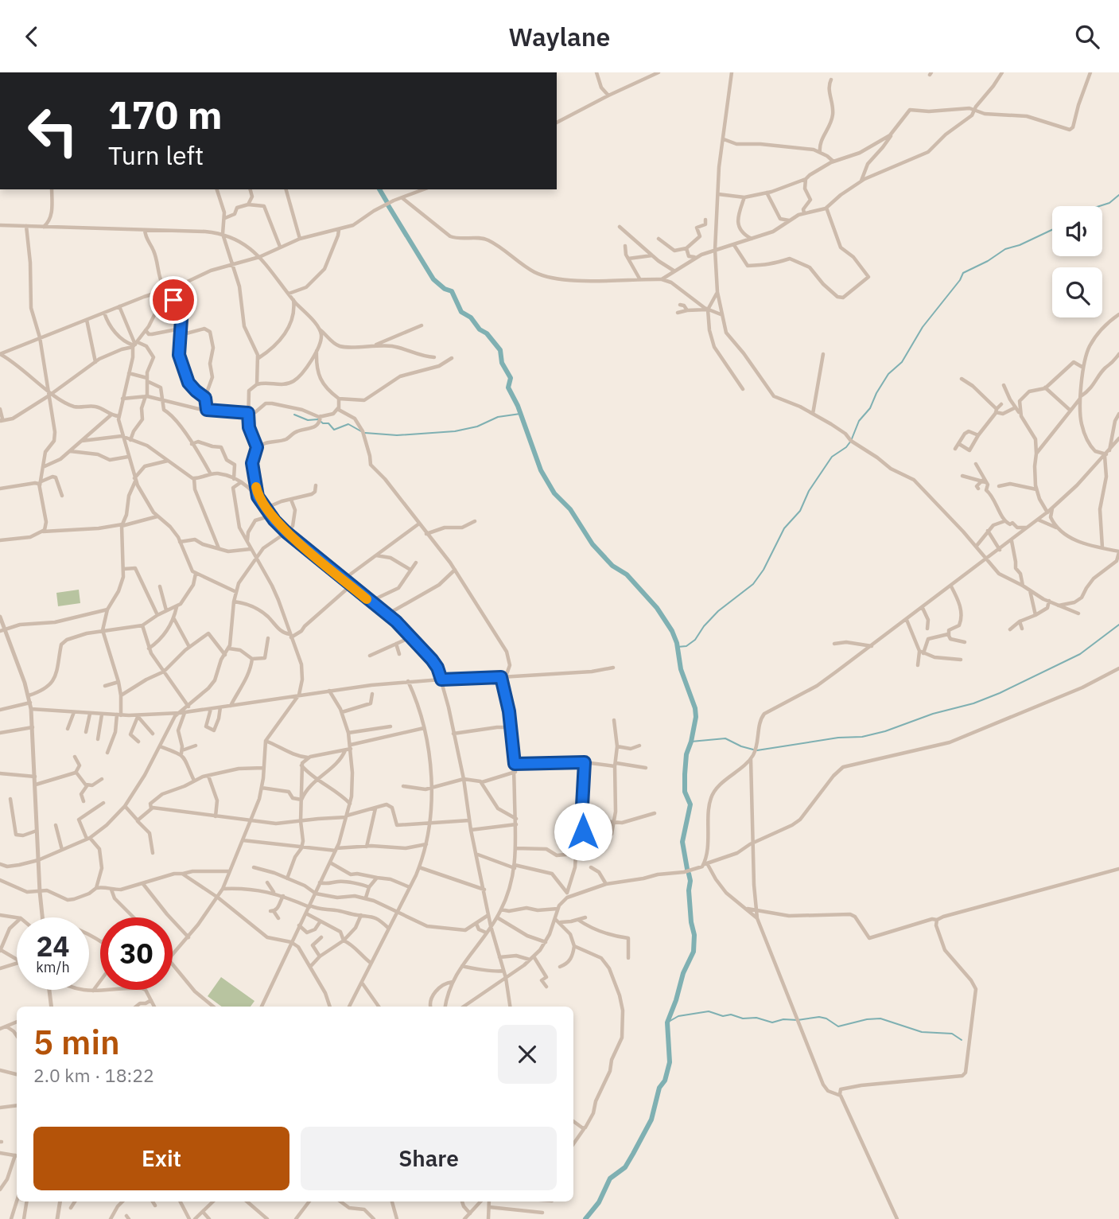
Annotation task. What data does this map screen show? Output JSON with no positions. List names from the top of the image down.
{
  "page": {
    "header": "Waylane",
    "turn": ["170 m", "Turn left"],
    "speed": "24 km/h",
    "limit": "30",
    "heading": ["5 min", "2.0 km · 18:22"],
    "buttons": ["Exit", "Share"]
  }
}
